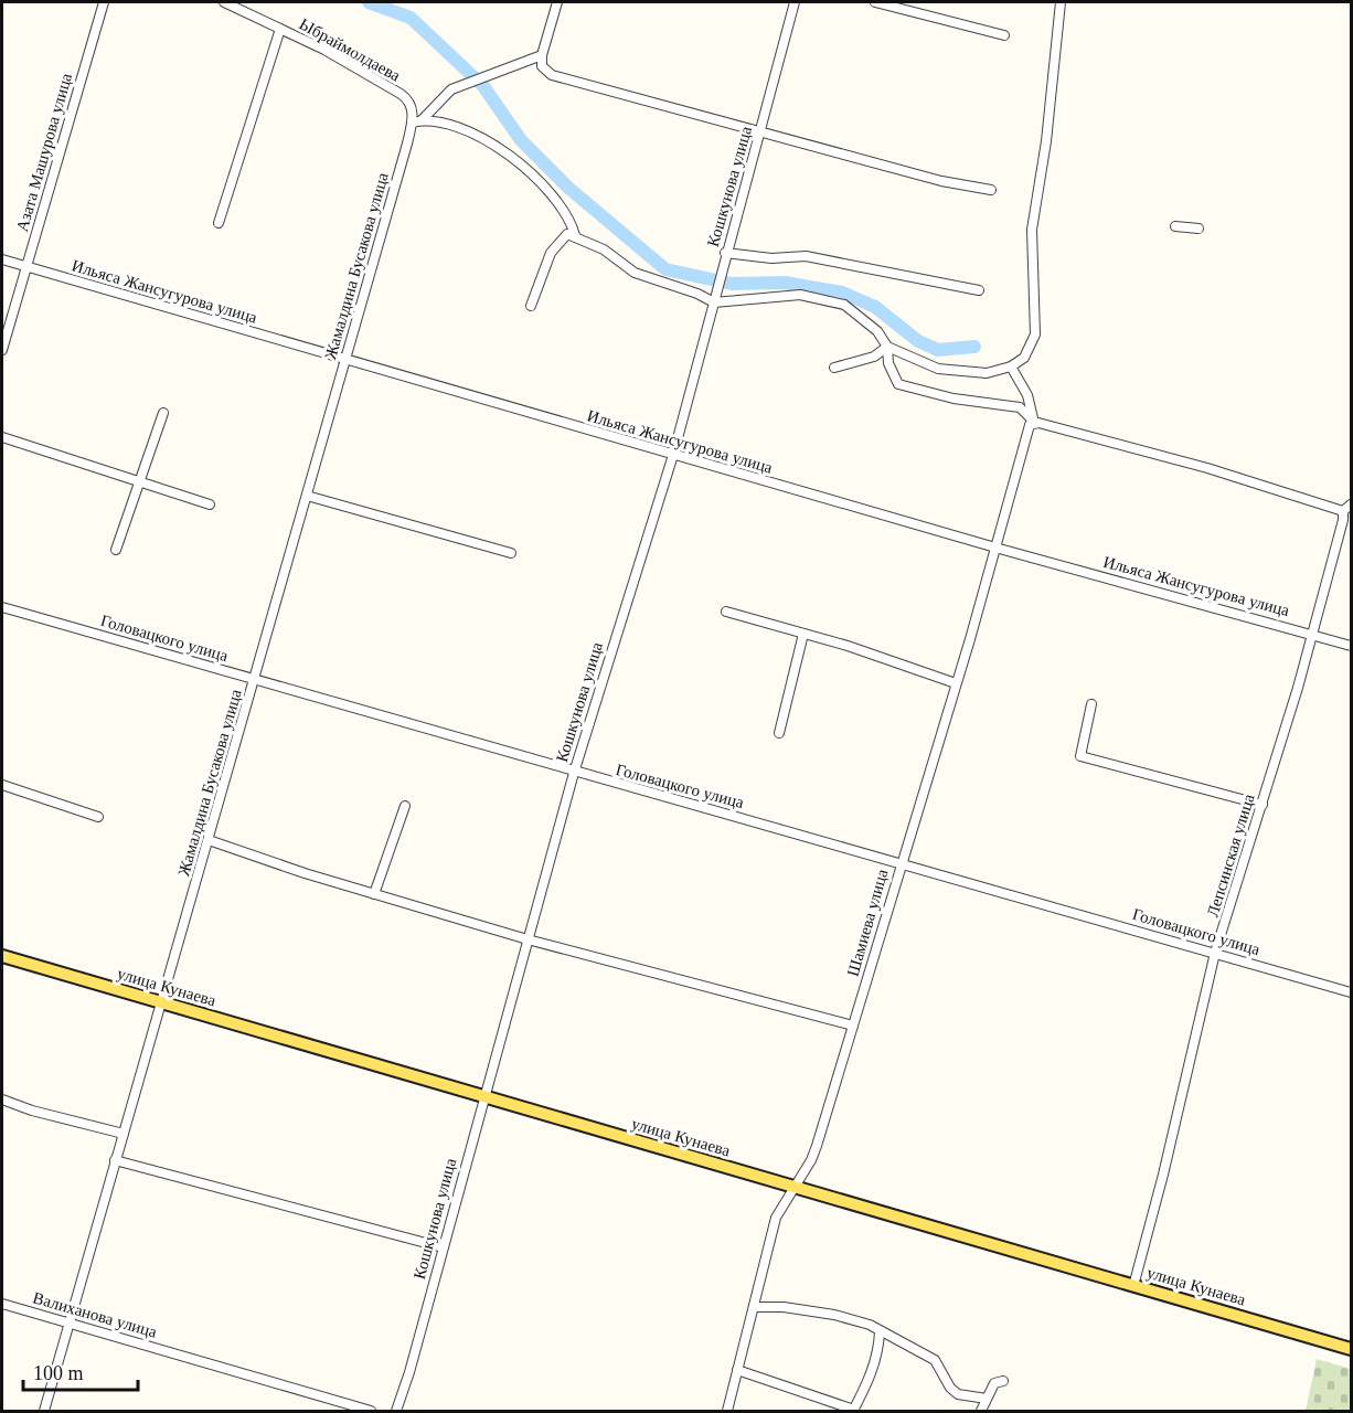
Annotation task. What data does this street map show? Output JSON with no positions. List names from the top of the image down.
{
  "streets": {
    "main road": ["улица Кунаева"],
    "street": [
      "Ыбраймолдаева",
      "Азата Машурова улица",
      "Кошкунова улица",
      "Жамалдина Бусакова улица",
      "Ильяса Жансугурова улица",
      "Головацкого улица",
      "Лепсинская улица",
      "Шамиева улица",
      "Валиханова улица"
    ]
  },
  "crossings": [
    ["Ыбраймолдаева", "Жамалдина Бусакова улица"],
    ["Азата Машурова улица", "Ильяса Жансугурова улица"],
    ["Кошкунова улица", "Ильяса Жансугурова улица"],
    ["Кошкунова улица", "Головацкого улица"],
    ["Кошкунова улица", "улица Кунаева"],
    ["Жамалдина Бусакова улица", "Ильяса Жансугурова улица"],
    ["Жамалдина Бусакова улица", "Головацкого улица"],
    ["Жамалдина Бусакова улица", "улица Кунаева"],
    ["Жамалдина Бусакова улица", "Валиханова улица"],
    ["Ильяса Жансугурова улица", "Лепсинская улица"],
    ["Ильяса Жансугурова улица", "Шамиева улица"],
    ["Головацкого улица", "Лепсинская улица"],
    ["Головацкого улица", "Шамиева улица"],
    ["Лепсинская улица", "улица Кунаева"],
    ["Шамиева улица", "улица Кунаева"]
  ],
  "scale_bar": "100 m"
}
